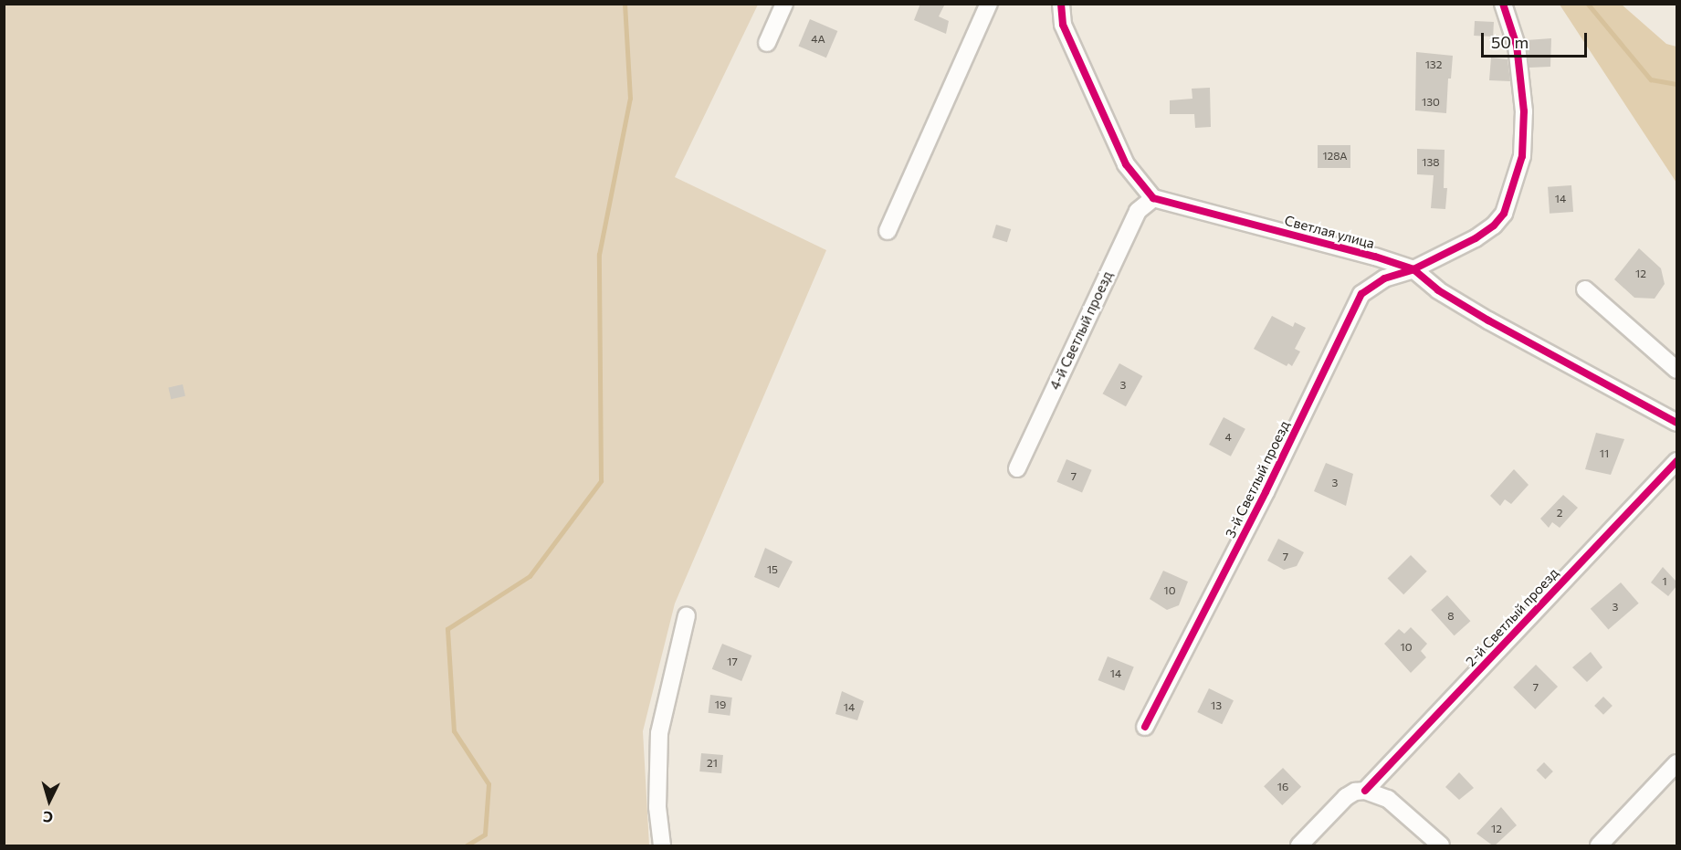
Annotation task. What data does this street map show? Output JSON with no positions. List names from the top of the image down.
{
  "streets": {
    "street": [
      "Светлая улица",
      "4-й Светлый проезд",
      "3-й Светлый проезд",
      "2-й Светлый проезд"
    ]
  },
  "crossings": [
    ["Светлая улица", "4-й Светлый проезд"],
    ["Светлая улица", "3-й Светлый проезд"]
  ],
  "house_numbers": [
    "4А",
    "132",
    "130",
    "128А",
    "138",
    "14",
    "12",
    "3",
    "4",
    "11",
    "7",
    "3",
    "2",
    "7",
    "15",
    "1",
    "10",
    "3",
    "8",
    "10",
    "17",
    "14",
    "7",
    "19",
    "13",
    "14",
    "21",
    "16",
    "12"
  ],
  "scale_bar": "50 m",
  "north": "bottom"
}
